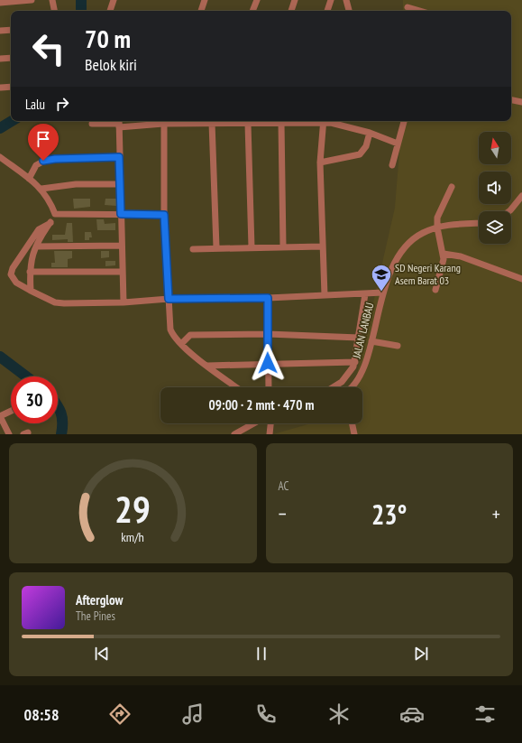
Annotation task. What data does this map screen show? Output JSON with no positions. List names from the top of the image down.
{
  "streets": {
    "street": ["JALAN LANBAU"]
  },
  "places": {
    "school or university": ["SD Negeri Karang Asem Barat 03"]
  },
  "north": "top",
  "page": {
    "turn": ["70 m", "Belok kiri"],
    "then": "Lalu",
    "limit": "30",
    "trip": "09:00 · 2 mnt · 470 m",
    "tile": "AC",
    "heat": ["−", "23°", "+"],
    "song": ["Afterglow", "The Pines"],
    "tabs": "08:58",
    "gauge": ["29", "km/h"]
  }
}
